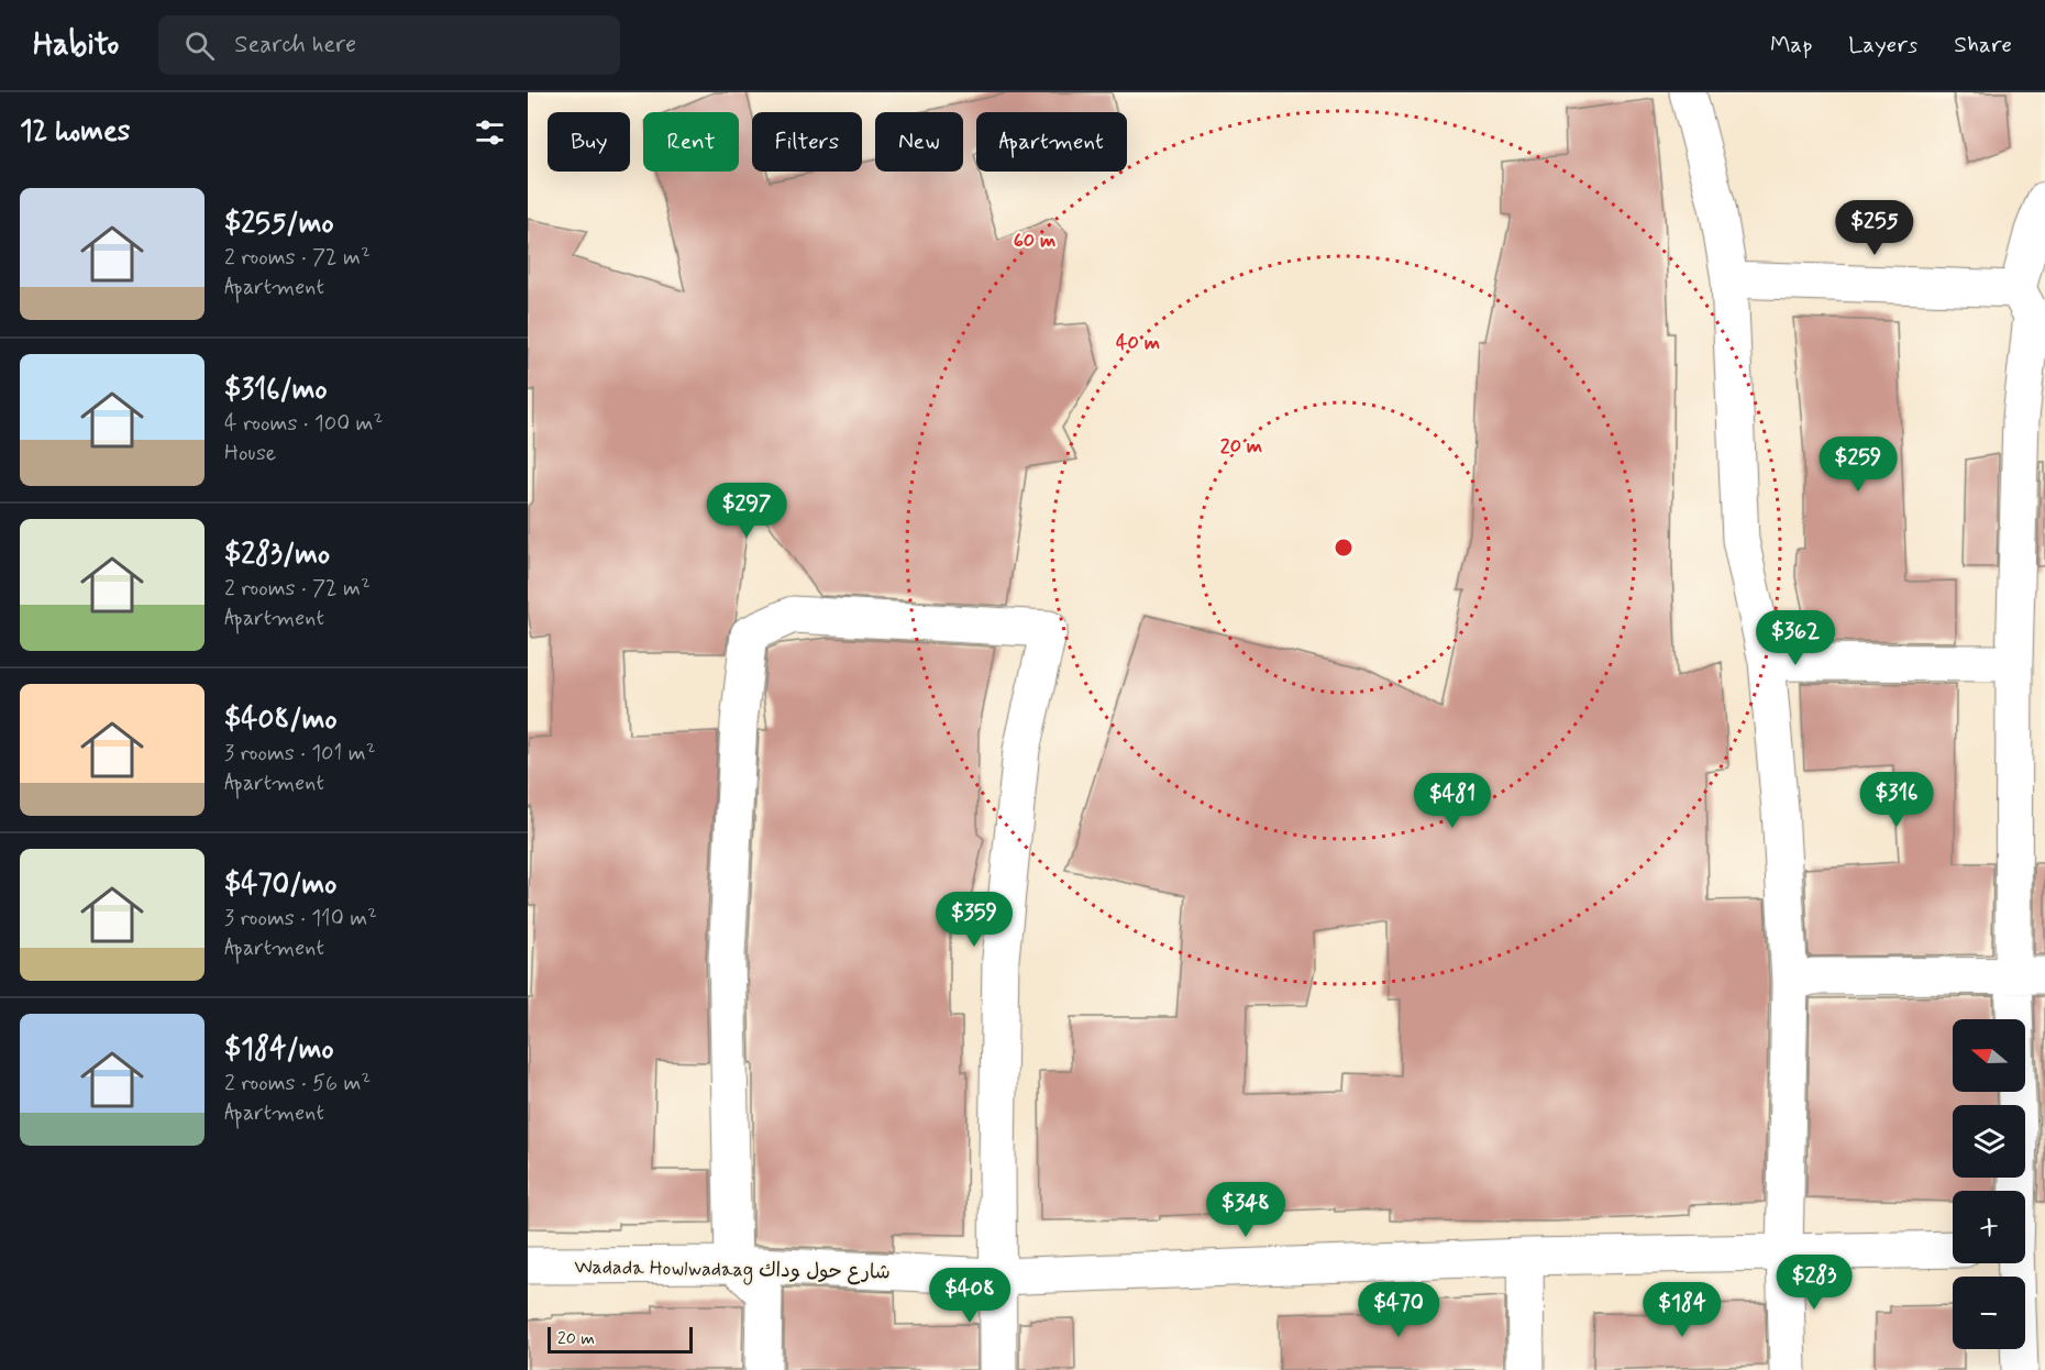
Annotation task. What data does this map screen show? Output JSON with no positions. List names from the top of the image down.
{
  "streets": {
    "street": ["Wadada Howlwadaag شارع حول وداك"]
  },
  "scale_bar": "20 m",
  "north": "left",
  "page": {
    "header": "Habito",
    "search": "Search here",
    "nav": ["Map", "Layers", "Share"],
    "heading": "12 homes",
    "chip": [
      "Buy",
      "Rent",
      "Filters",
      "New",
      "Apartment"
    ],
    "list": [
      {
        "name": "$255/mo",
        "note": "2 rooms · 72 m² · Apartment"
      },
      {
        "name": "$316/mo",
        "note": "4 rooms · 100 m² · House"
      },
      {
        "name": "$283/mo",
        "note": "2 rooms · 72 m² · Apartment"
      },
      {
        "name": "$408/mo",
        "note": "3 rooms · 101 m² · Apartment"
      },
      {
        "name": "$470/mo",
        "note": "3 rooms · 110 m² · Apartment"
      },
      {
        "name": "$184/mo",
        "note": "2 rooms · 56 m² · Apartment"
      }
    ],
    "price": [
      "$255",
      "$259",
      "$297",
      "$362",
      "$316",
      "$481",
      "$359",
      "$348",
      "$283",
      "$408",
      "$470",
      "$184"
    ],
    "map_buttons": ["+", "−"],
    "scale": "20 m"
  },
  "rings": ["60 m", "40 m", "20 m"]
}
